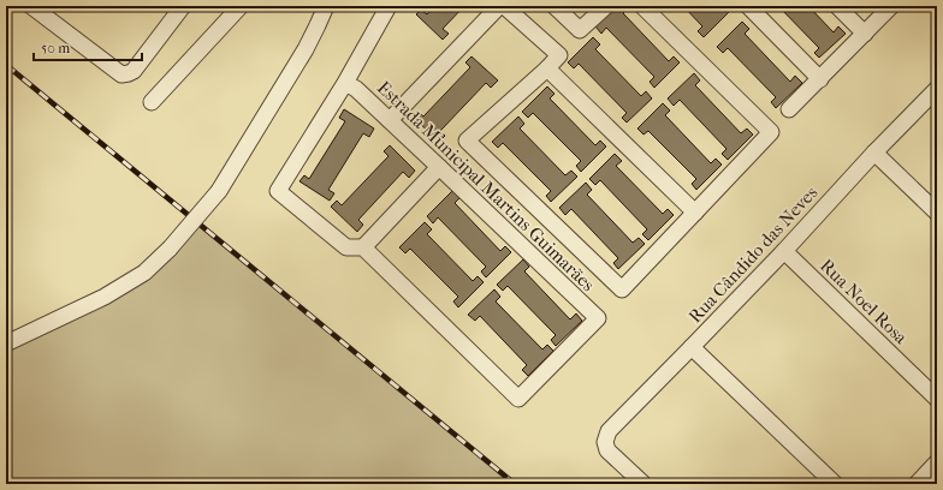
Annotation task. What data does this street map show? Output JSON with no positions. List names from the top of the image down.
{
  "streets": {
    "street": ["Estrada Municipal Martins Guimarães", "Rua Cândido das Neves", "Rua Noel Rosa"]
  },
  "crossings": [
    ["Rua Cândido das Neves", "Rua Noel Rosa"]
  ],
  "scale_bar": "50 m"
}
